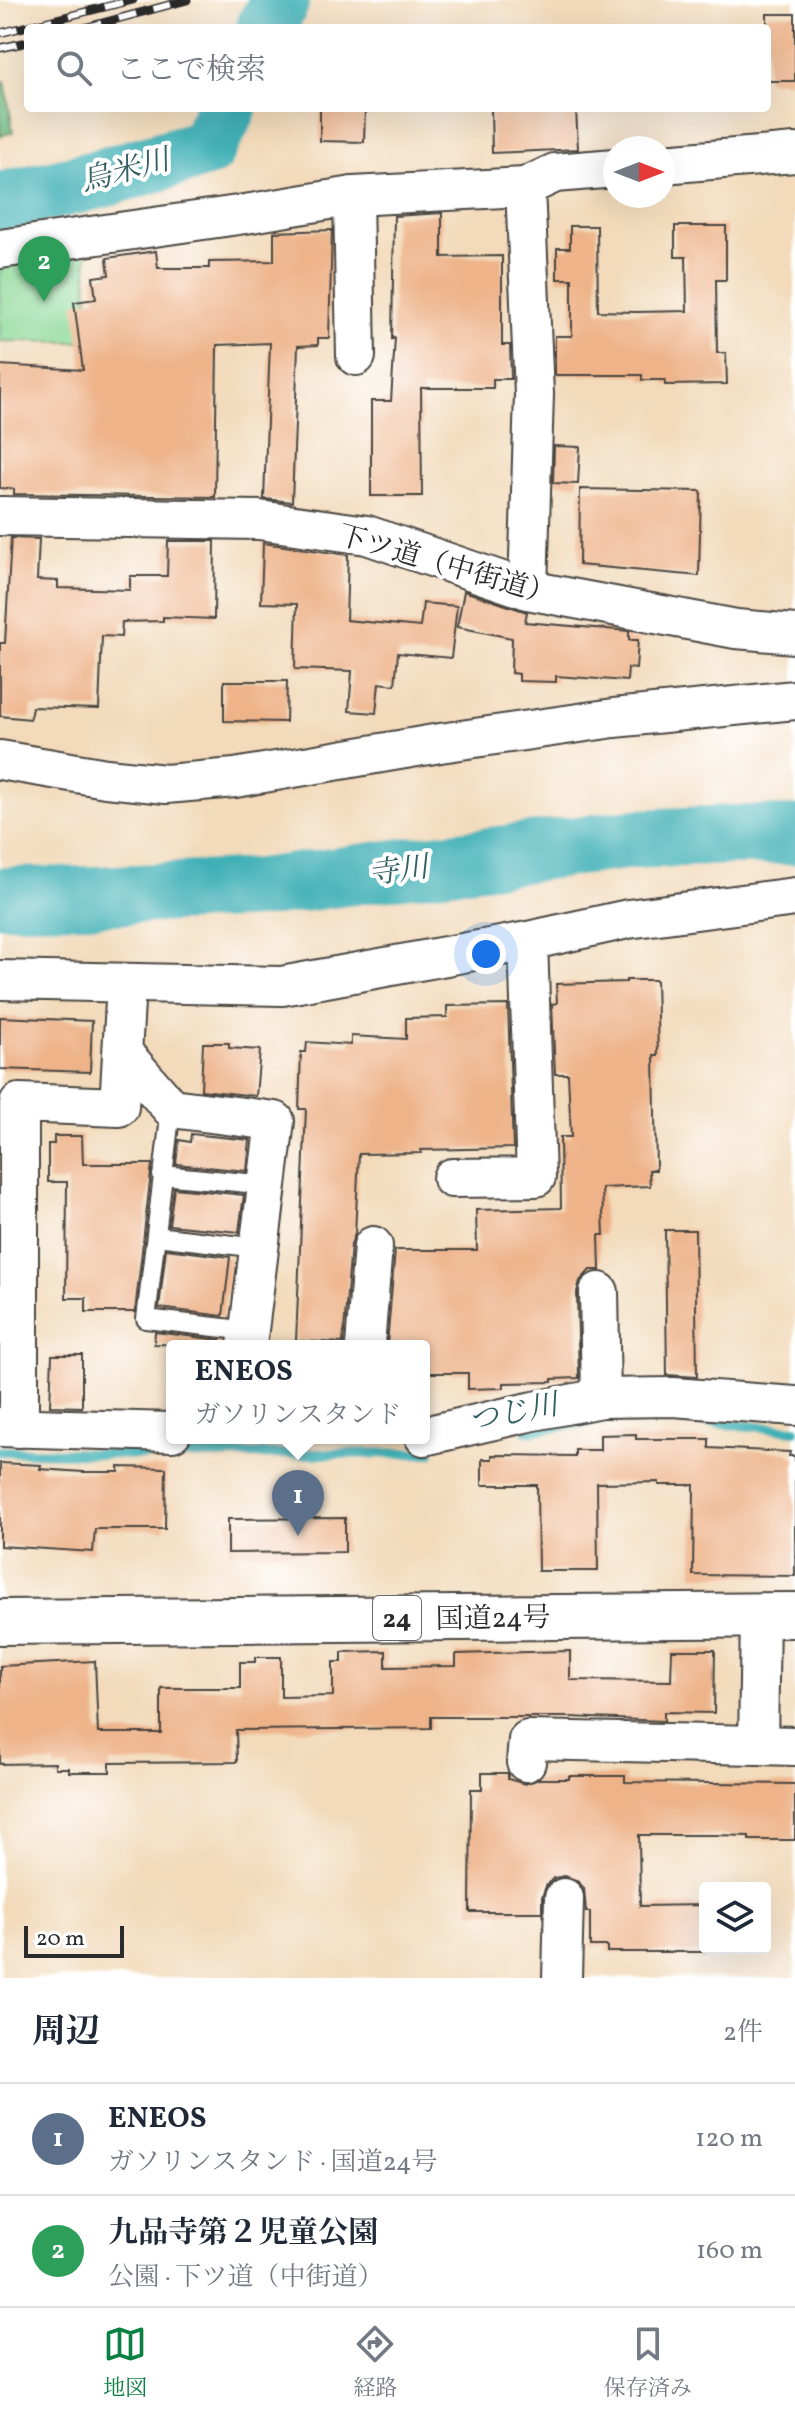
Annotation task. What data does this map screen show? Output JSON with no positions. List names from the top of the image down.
{
  "streets": {
    "highway": ["国道24号", "24"],
    "street": ["下ツ道（中街道）"]
  },
  "water": ["烏米川", "寺川", "つじ川"],
  "scale_bar": "20 m",
  "north": "right",
  "page": {
    "search": "ここで検索",
    "pins": ["2", "1"],
    "popup": ["ENEOS", "ガソリンスタンド"],
    "scale": "20 m",
    "heading": ["周辺", "2件"],
    "list": [
      {
        "mark": "1",
        "name": "ENEOS",
        "note": "ガソリンスタンド · 国道24号",
        "value": "120 m"
      },
      {
        "mark": "2",
        "name": "九品寺第２児童公園",
        "note": "公園 · 下ツ道（中街道）",
        "value": "160 m"
      }
    ],
    "nav": ["地図", "経路", "保存済み"]
  }
}
